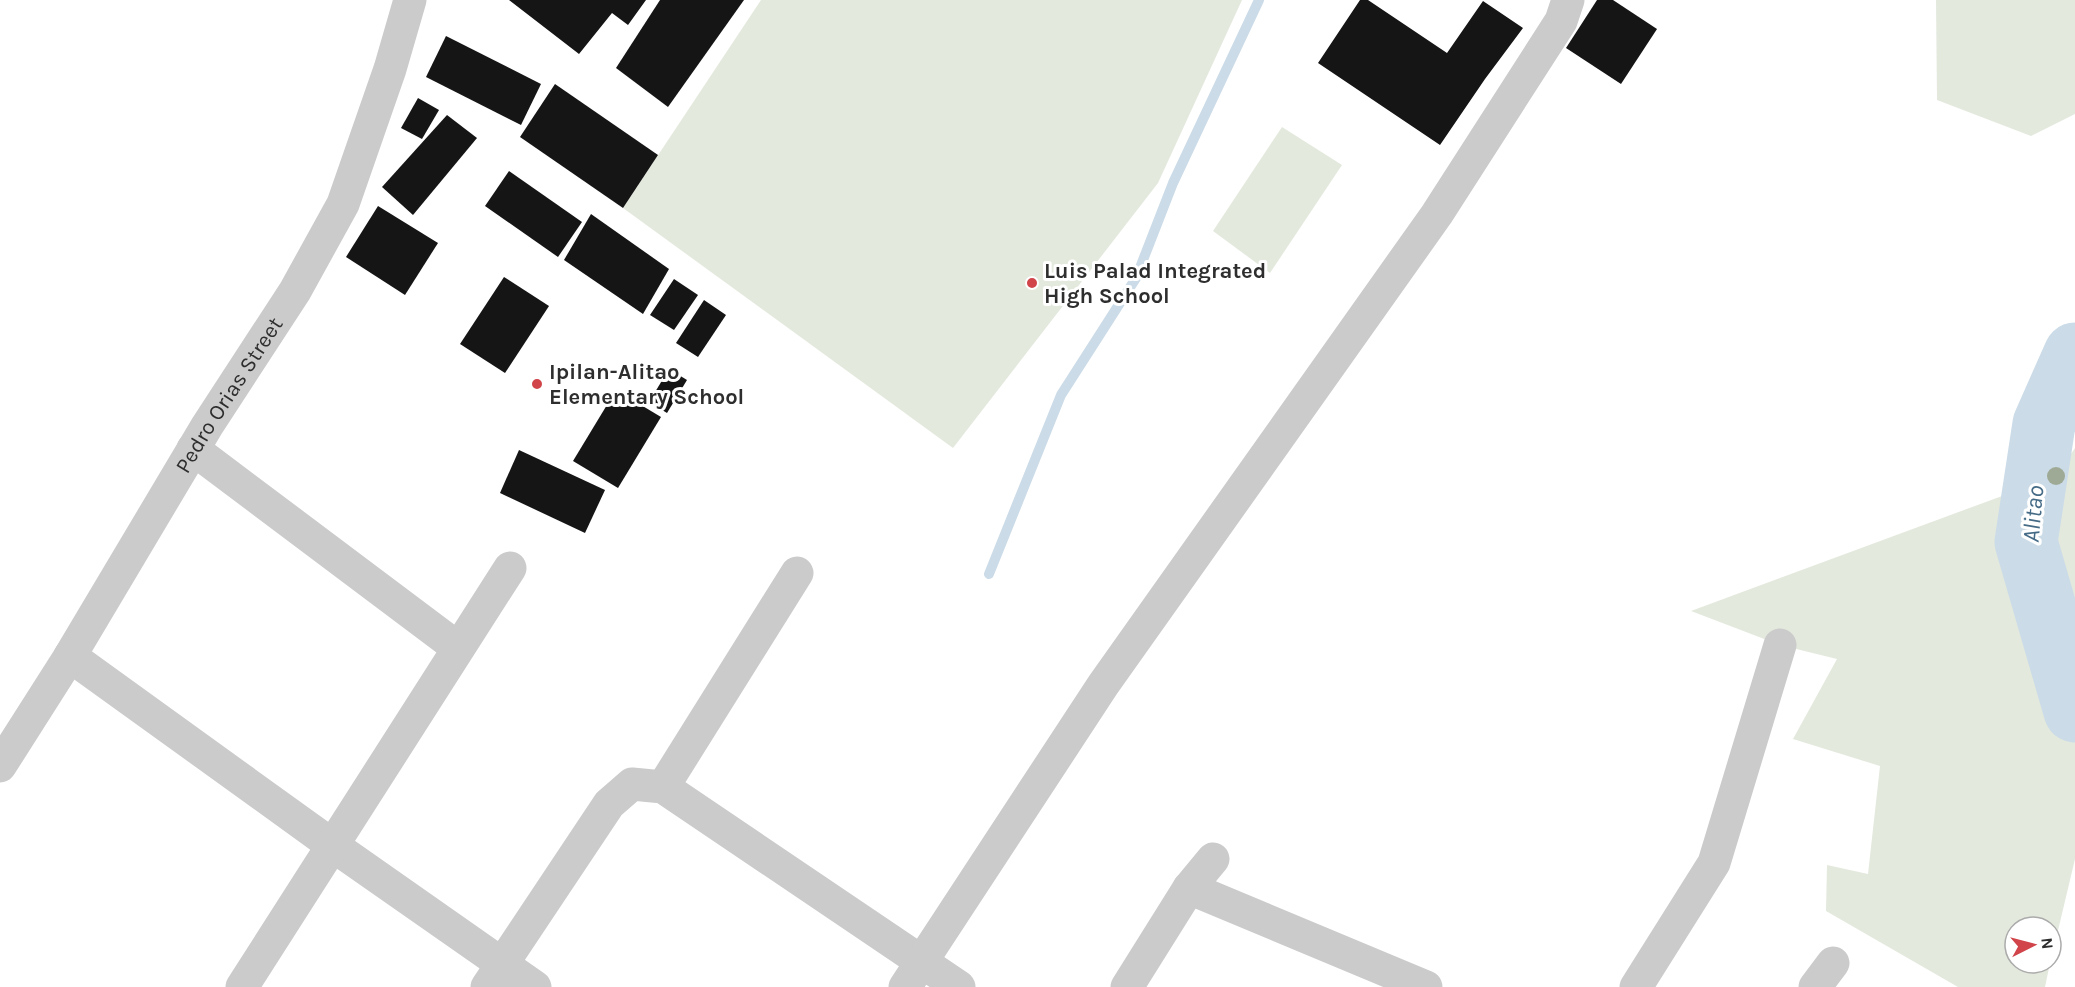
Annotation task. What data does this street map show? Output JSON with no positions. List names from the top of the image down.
{
  "streets": {
    "street": ["Pedro Orias Street"]
  },
  "water": ["Alitao"],
  "places": ["Luis Palad Integrated High School", "Ipilan-Alitao Elementary School"],
  "north": "right"
}
